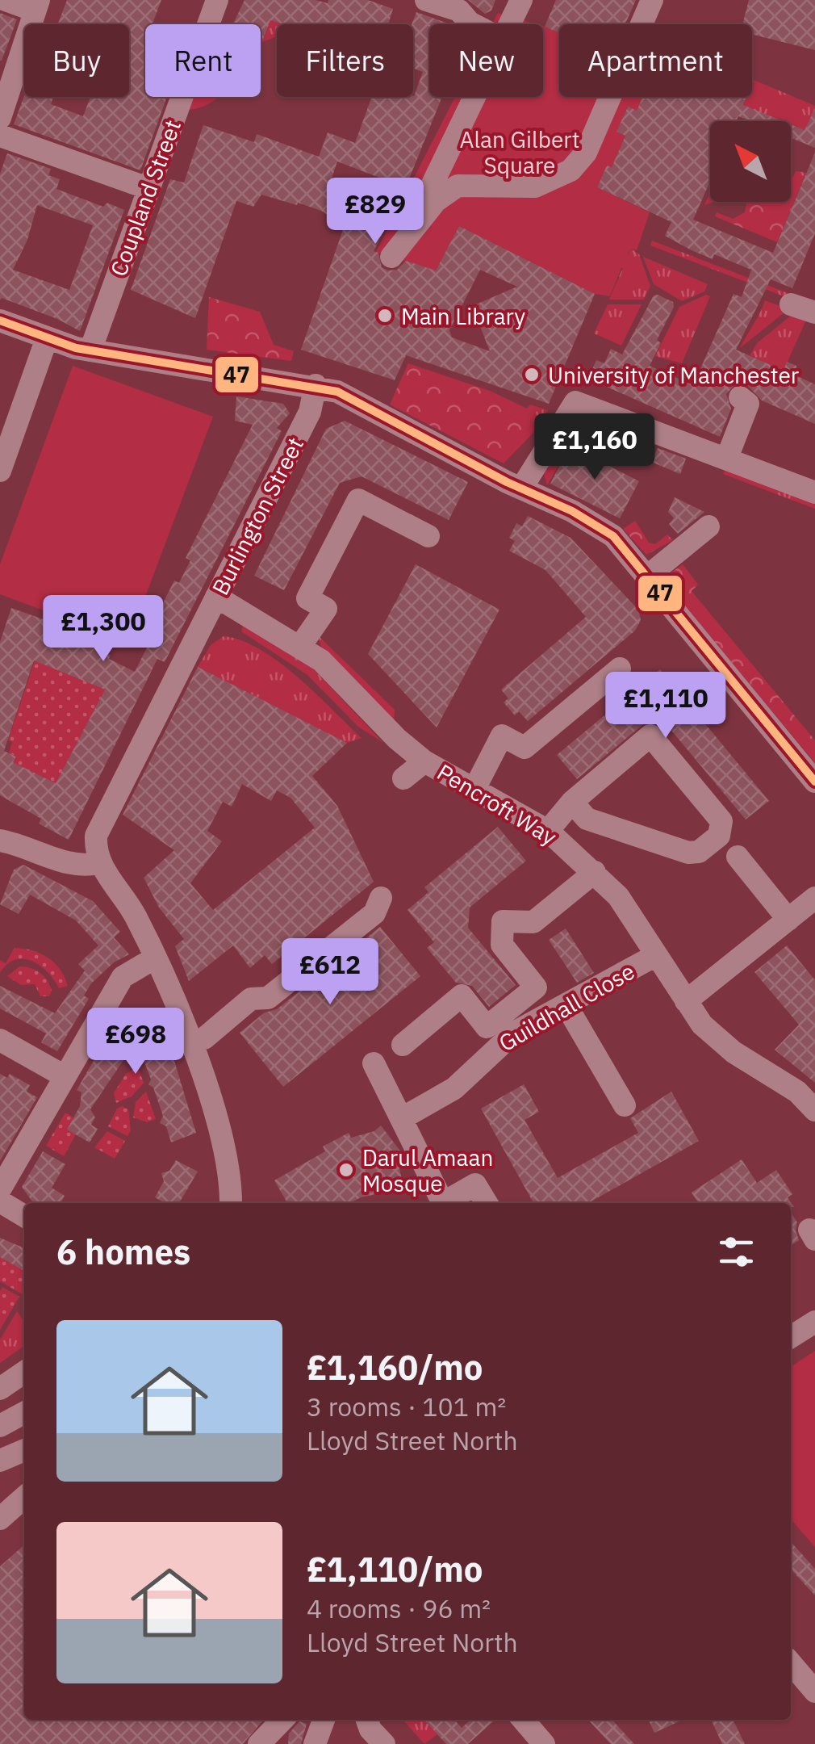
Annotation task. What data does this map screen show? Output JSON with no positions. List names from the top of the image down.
{
  "streets": {
    "street": [
      "Coupland Street",
      "Burlington Street",
      "Pencroft Way",
      "Guildhall Close"
    ]
  },
  "crossings": [
    ["Burlington Street", "Pencroft Way"],
    ["Pencroft Way", "Guildhall Close"]
  ],
  "parks": ["Alan Gilbert Square"],
  "places": ["Main Library", "University of Manchester", "Darul Amaan Mosque"],
  "lines": ["transit line 47"],
  "north": "top left",
  "page": {
    "chip": [
      "Buy",
      "Rent",
      "Filters",
      "New",
      "Apartment"
    ],
    "price": [
      "£829",
      "£1,160",
      "£1,300",
      "£1,110",
      "£612",
      "£698"
    ],
    "heading": "6 homes",
    "list": [
      {
        "name": "£1,160/mo",
        "note": "3 rooms · 101 m² · Lloyd Street North"
      },
      {
        "name": "£1,110/mo",
        "note": "4 rooms · 96 m² · Lloyd Street North"
      }
    ]
  }
}
